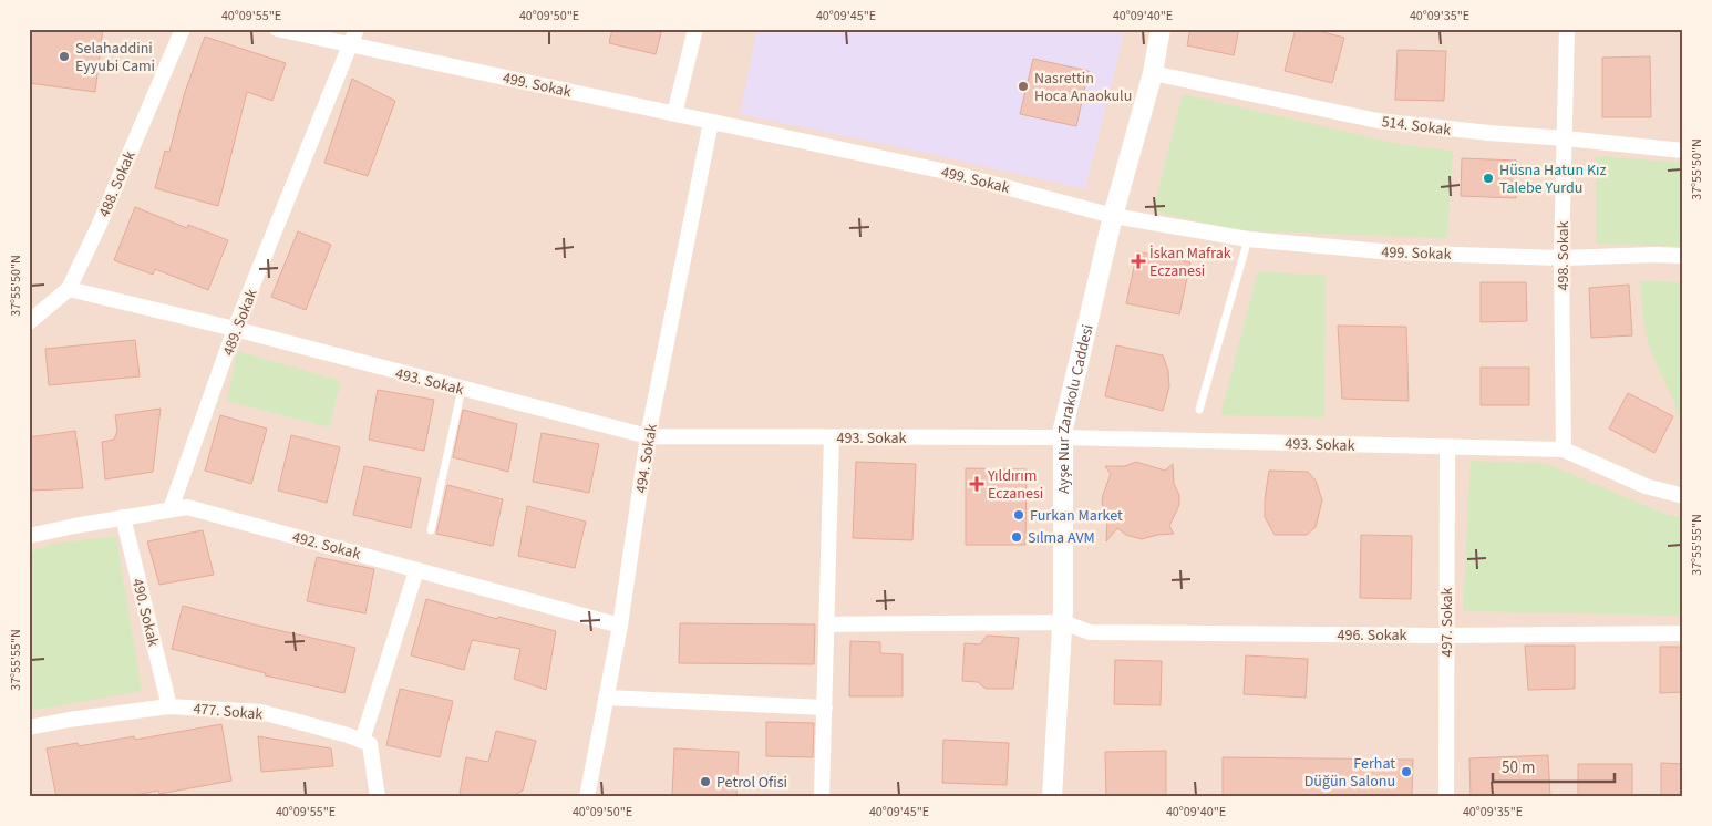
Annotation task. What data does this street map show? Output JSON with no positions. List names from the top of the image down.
{
  "streets": {
    "street": [
      "499. Sokak",
      "514. Sokak",
      "488. Sokak",
      "498. Sokak",
      "489. Sokak",
      "493. Sokak",
      "Ayşe Nur Zarakolu Caddesi",
      "494. Sokak",
      "492. Sokak",
      "490. Sokak",
      "497. Sokak",
      "496. Sokak",
      "477. Sokak"
    ]
  },
  "crossings": [
    ["499. Sokak", "498. Sokak"],
    ["499. Sokak", "489. Sokak"],
    ["499. Sokak", "Ayşe Nur Zarakolu Caddesi"],
    ["499. Sokak", "494. Sokak"],
    ["514. Sokak", "498. Sokak"],
    ["514. Sokak", "Ayşe Nur Zarakolu Caddesi"],
    ["488. Sokak", "493. Sokak"],
    ["498. Sokak", "493. Sokak"],
    ["489. Sokak", "493. Sokak"],
    ["489. Sokak", "492. Sokak"],
    ["493. Sokak", "Ayşe Nur Zarakolu Caddesi"],
    ["493. Sokak", "494. Sokak"],
    ["493. Sokak", "497. Sokak"],
    ["Ayşe Nur Zarakolu Caddesi", "496. Sokak"],
    ["494. Sokak", "492. Sokak"],
    ["492. Sokak", "490. Sokak"],
    ["490. Sokak", "477. Sokak"],
    ["497. Sokak", "496. Sokak"]
  ],
  "places": {
    "other": [
      "Selahaddini Eyyubi Cami",
      "Nasrettin Hoca Anaokulu",
      "Hüsna Hatun Kız Talebe Yurdu",
      "Furkan Market",
      "Sılma AVM",
      "Ferhat Düğün Salonu",
      "Petrol Ofisi"
    ],
    "health": ["İskan Mafrak Eczanesi", "Yıldırım Eczanesi"]
  },
  "scale_bar": "50 m",
  "coordinates": [
    "40°09'55\"E",
    "40°09'50\"E",
    "40°09'45\"E",
    "40°09'40\"E",
    "40°09'35\"E",
    "37°55'50\"N",
    "37°55'55\"N"
  ]
}
